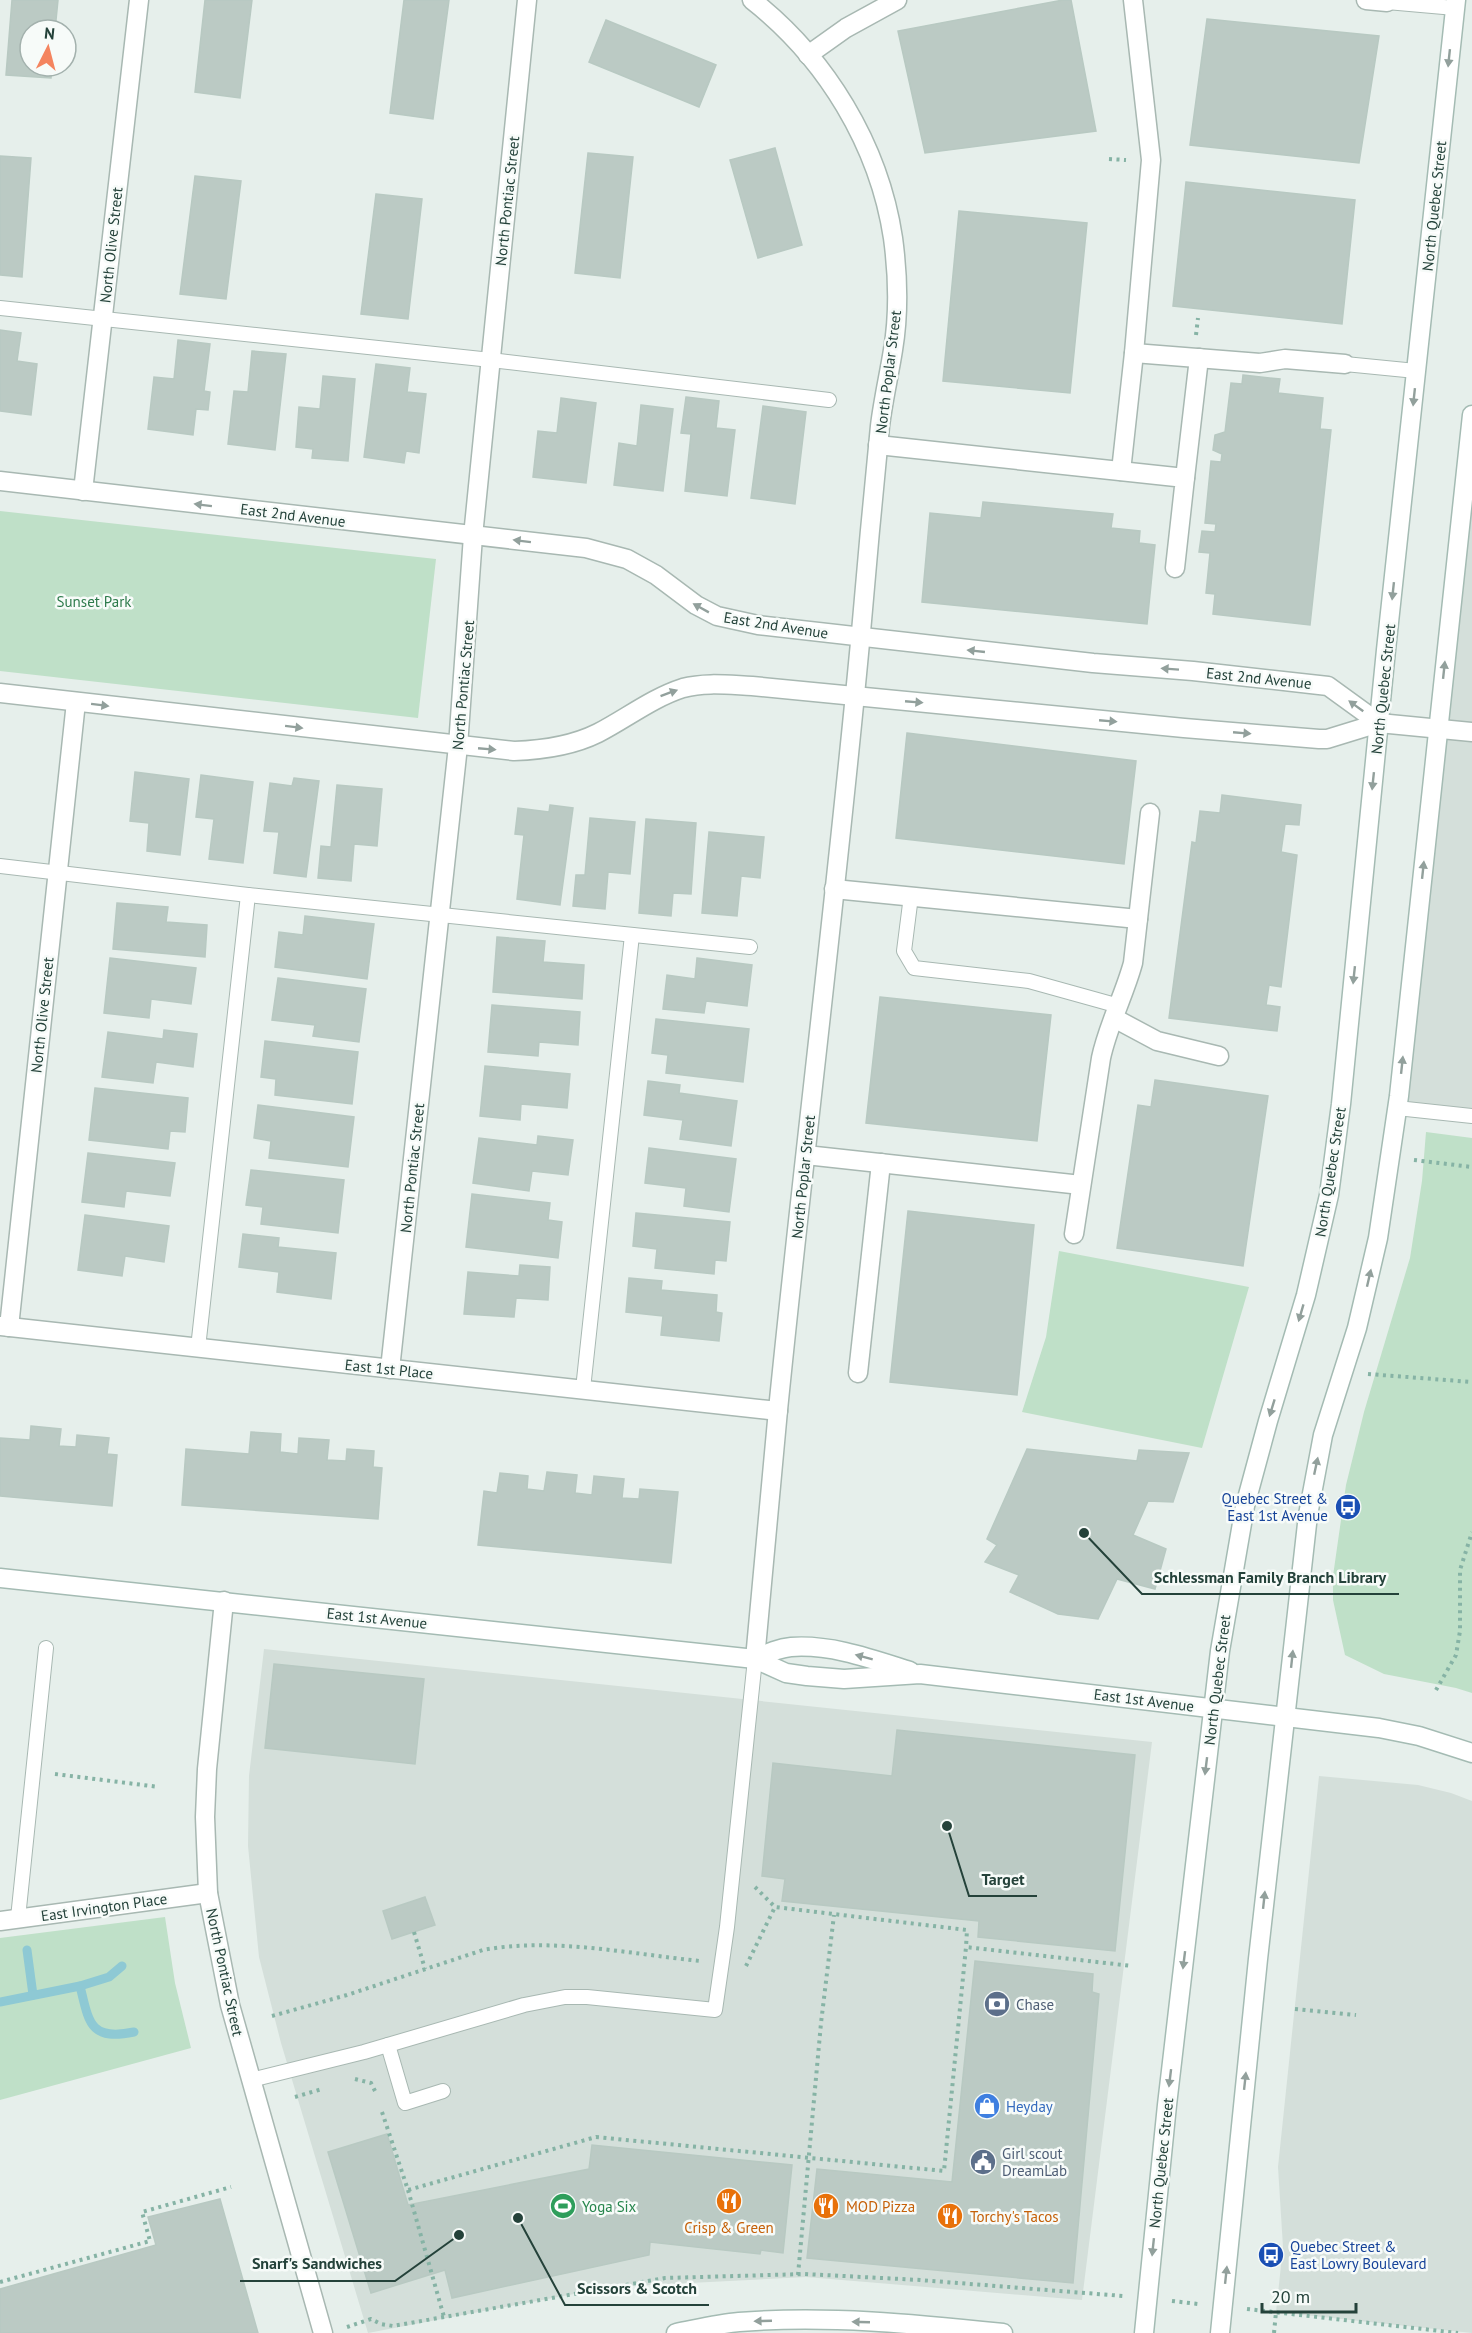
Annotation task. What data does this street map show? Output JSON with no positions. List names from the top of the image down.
{
  "streets": {
    "street": [
      "North Pontiac Street",
      "North Quebec Street",
      "North Olive Street",
      "North Poplar Street",
      "East 2nd Avenue",
      "East 1st Place",
      "East 1st Avenue",
      "East Irvington Place"
    ]
  },
  "crossings": [
    ["North Pontiac Street", "East 2nd Avenue"],
    ["North Pontiac Street", "East 1st Place"],
    ["North Pontiac Street", "East 1st Avenue"],
    ["North Pontiac Street", "East Irvington Place"],
    ["North Quebec Street", "East 2nd Avenue"],
    ["North Quebec Street", "East 1st Avenue"],
    ["North Olive Street", "East 2nd Avenue"],
    ["North Olive Street", "East 1st Place"],
    ["North Poplar Street", "East 2nd Avenue"],
    ["North Poplar Street", "East 1st Place"],
    ["North Poplar Street", "East 1st Avenue"]
  ],
  "parks": ["Sunset Park"],
  "places": {
    "bus stop": ["Quebec Street & East 1st Avenue", "Quebec Street & East Lowry Boulevard"],
    "other": [
      "Schlessman Family Branch Library",
      "Target",
      "Scissors & Scotch",
      "Snarf's Sandwiches"
    ],
    "bank": ["Chase"],
    "shop": ["Heyday"],
    "public building": ["Girl scout DreamLab"],
    "restaurant": ["Crisp & Green", "MOD Pizza", "Torchy's Tacos"],
    "sports": ["Yoga Six"]
  },
  "scale_bar": "20 m",
  "north": "top"
}
